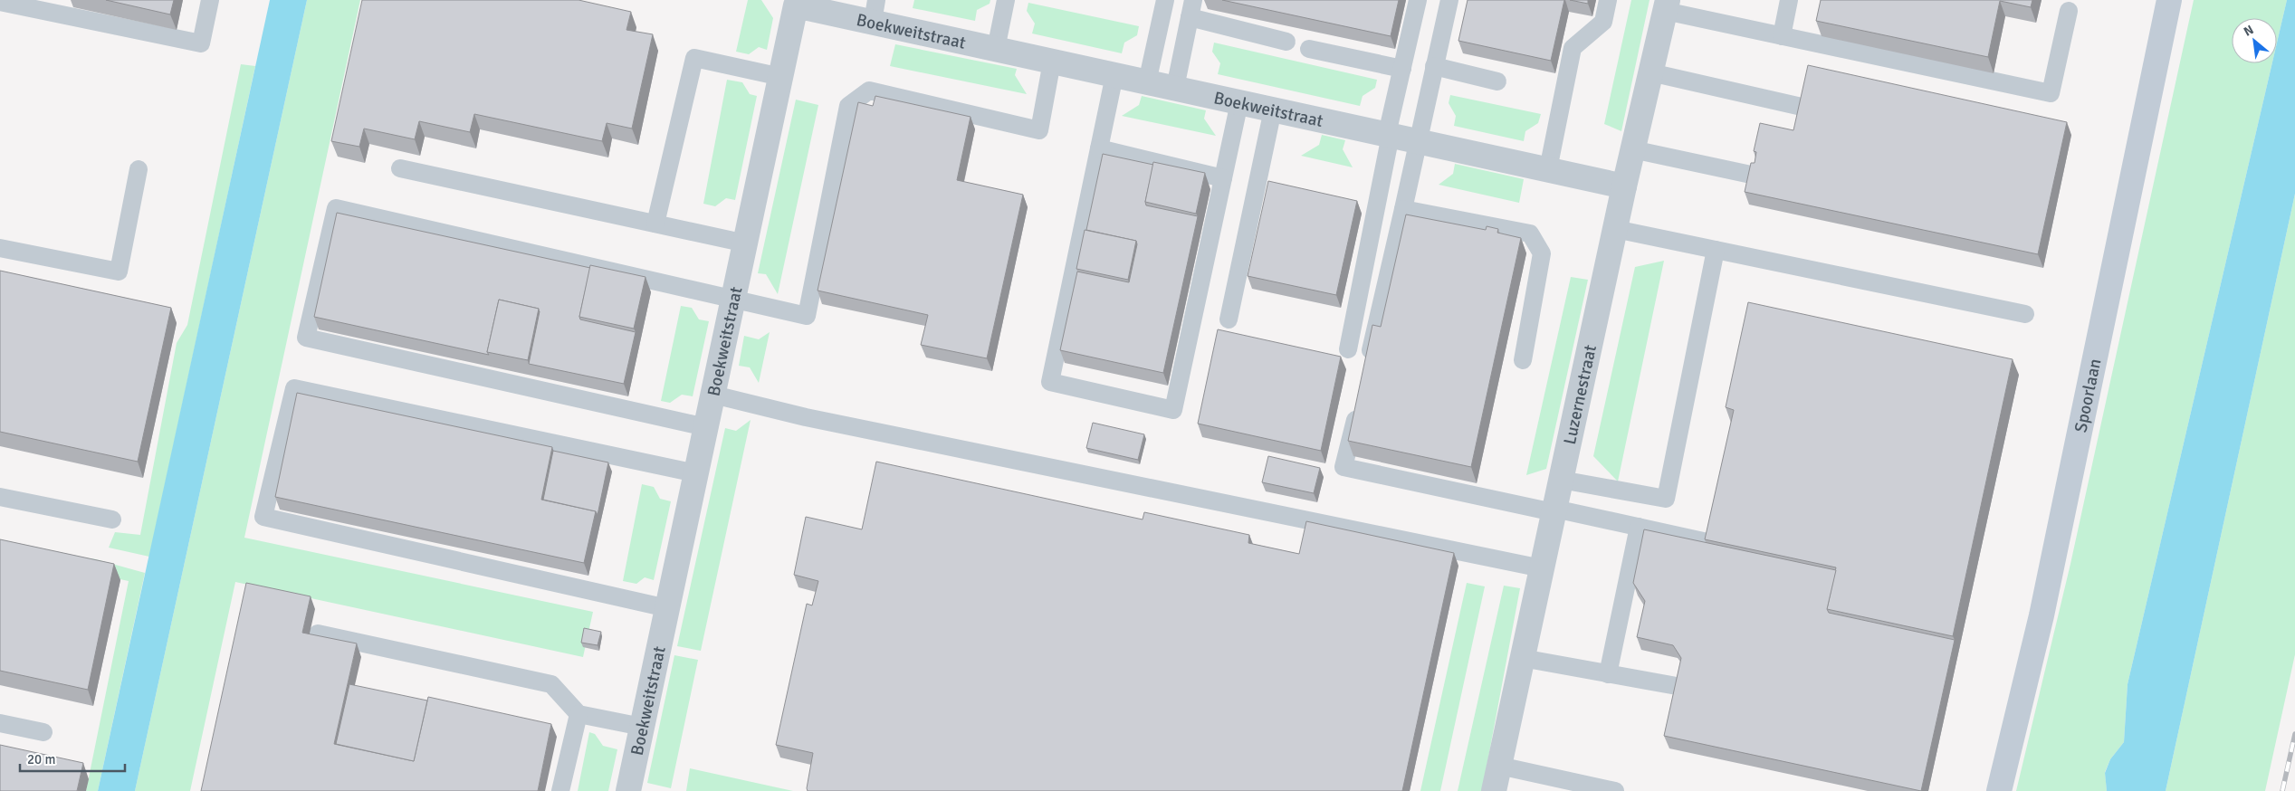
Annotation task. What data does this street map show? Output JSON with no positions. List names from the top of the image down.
{
  "streets": {
    "main road": ["Spoorlaan"],
    "street": ["Boekweitstraat", "Luzernestraat"]
  },
  "crossings": [
    ["Boekweitstraat", "Luzernestraat"]
  ],
  "scale_bar": "20 m",
  "north": "top left"
}
